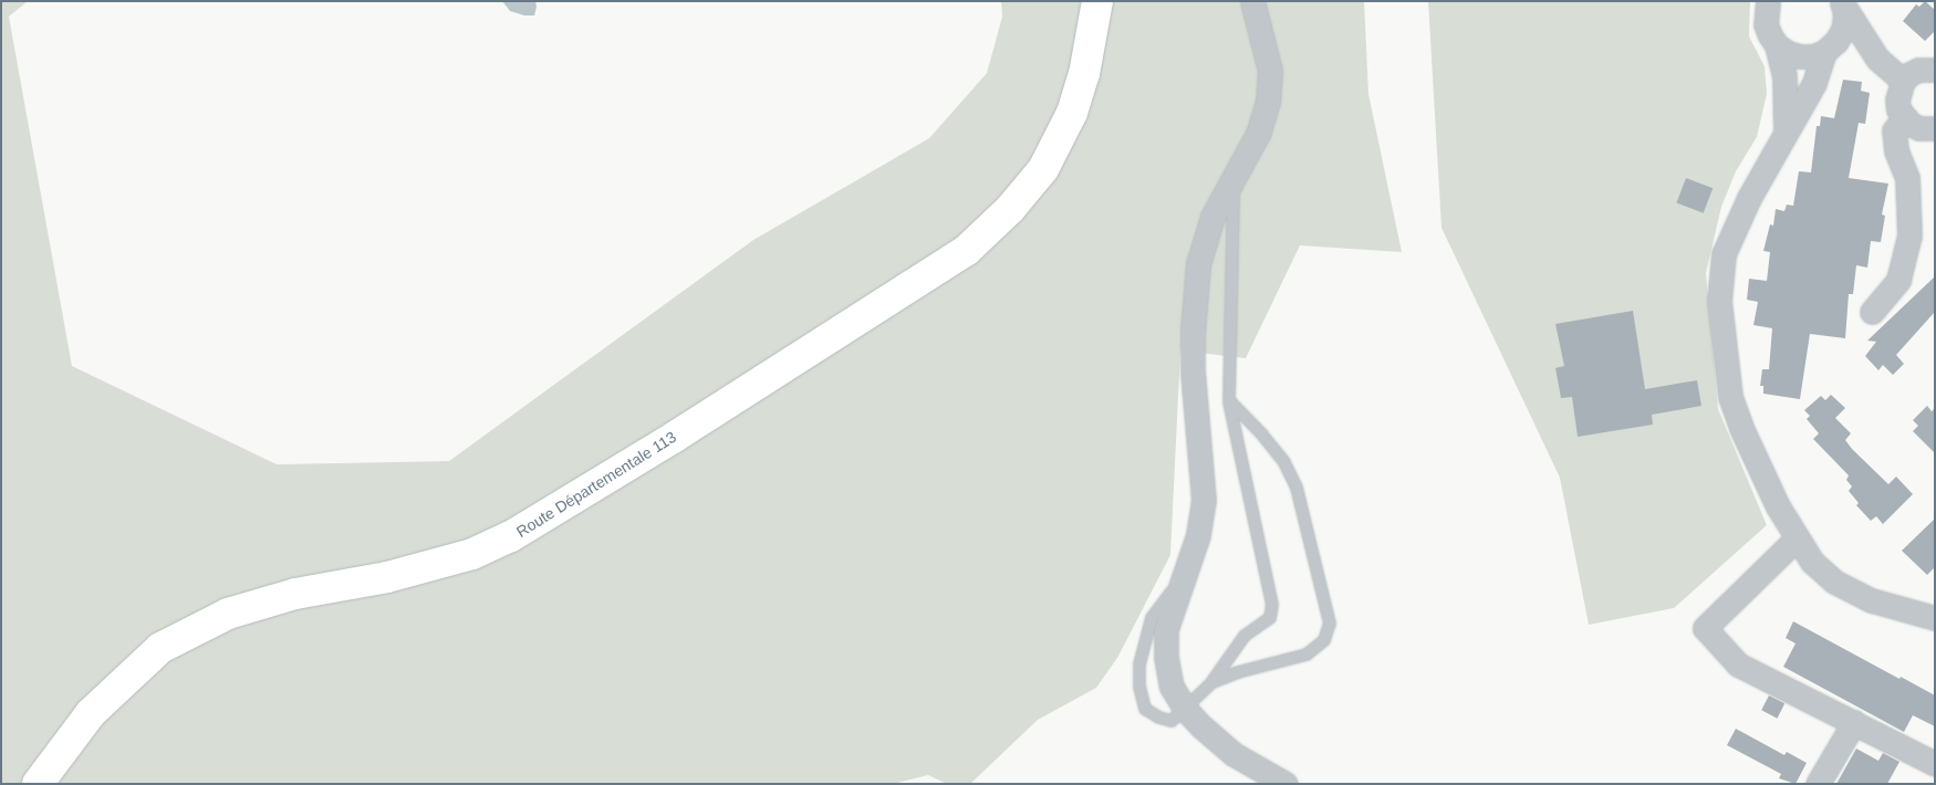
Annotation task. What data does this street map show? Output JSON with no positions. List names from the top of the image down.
{
  "streets": {
    "main road": ["Route Départementale 113"]
  }
}
